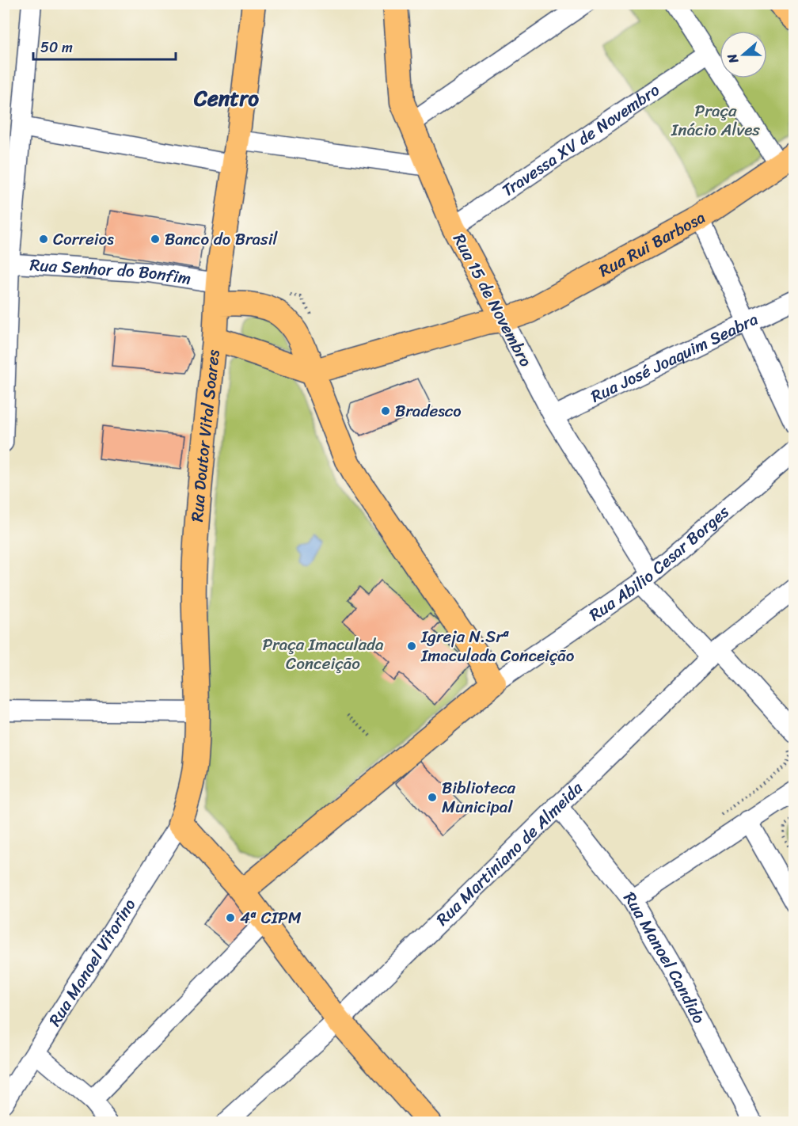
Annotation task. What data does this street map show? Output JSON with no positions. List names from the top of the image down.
{
  "streets": {
    "main road": ["Rua Rui Barbosa", "Rua 15 de Novembro", "Rua Doutor Vital Soares"],
    "street": [
      "Travessa XV de Novembro",
      "Rua Senhor do Bonfim",
      "Rua José Joaquim Seabra",
      "Rua Abilio Cesar Borges",
      "Rua Martiniano de Almeida",
      "Rua Manoel Candido",
      "Rua Manoel Vitorino"
    ]
  },
  "crossings": [
    ["Travessa XV de Novembro", "Rua 15 de Novembro"],
    ["Rua Rui Barbosa", "Rua 15 de Novembro"],
    ["Rua Senhor do Bonfim", "Rua Doutor Vital Soares"],
    ["Rua 15 de Novembro", "Rua José Joaquim Seabra"],
    ["Rua 15 de Novembro", "Rua Abilio Cesar Borges"],
    ["Rua 15 de Novembro", "Rua Martiniano de Almeida"],
    ["Rua Doutor Vital Soares", "Rua Manoel Vitorino"],
    ["Rua Martiniano de Almeida", "Rua Manoel Candido"]
  ],
  "districts": ["Centro"],
  "parks": ["Praça Inácio Alves", "Praça Imaculada Conceição"],
  "places": [
    "Correios",
    "Banco do Brasil",
    "Bradesco",
    "Igreja N.Srª Imaculada Conceição",
    "Biblioteca Municipal",
    "4ª CIPM"
  ],
  "scale_bar": "50 m",
  "north": "left"
}
